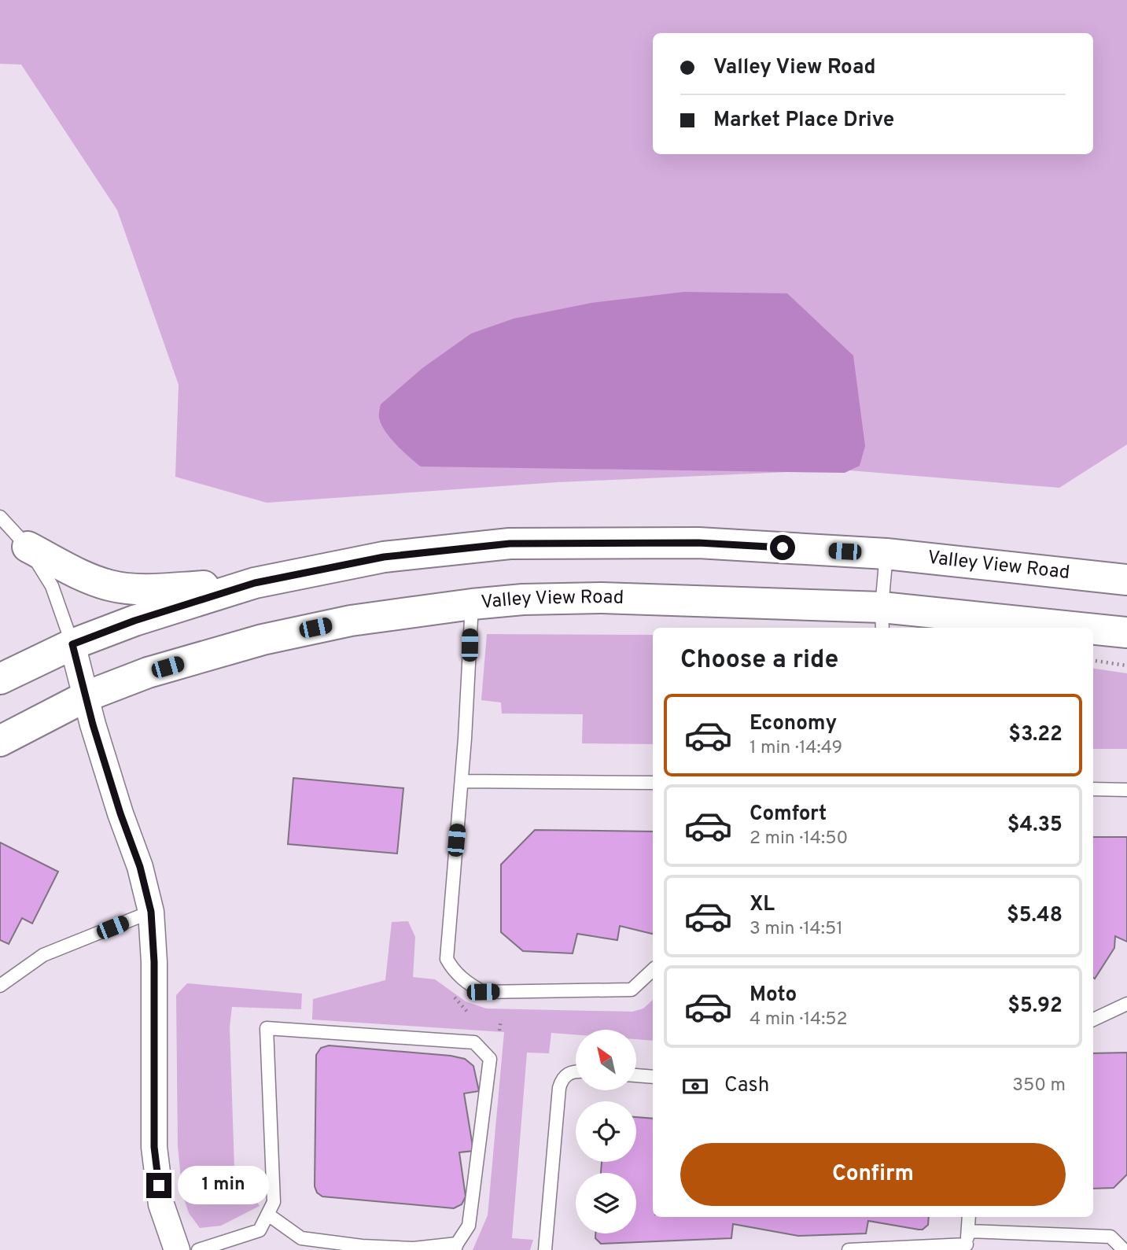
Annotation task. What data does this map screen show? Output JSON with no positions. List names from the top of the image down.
{
  "streets": {
    "main road": ["Valley View Road"]
  },
  "north": "top left",
  "page": {
    "banner": ["Valley View Road", "Market Place Drive"],
    "heading": "Choose a ride",
    "list": [
      {
        "name": "Economy",
        "note": "1 min · 14:49",
        "value": "$3.22"
      },
      {
        "name": "Comfort",
        "note": "2 min · 14:50",
        "value": "$4.35"
      },
      {
        "name": "XL",
        "note": "3 min · 14:51",
        "value": "$5.48"
      },
      {
        "name": "Moto",
        "note": "4 min · 14:52",
        "value": "$5.92"
      }
    ],
    "pay": ["Cash", "350 m"],
    "buttons": "Confirm",
    "bubble": "1 min"
  }
}
